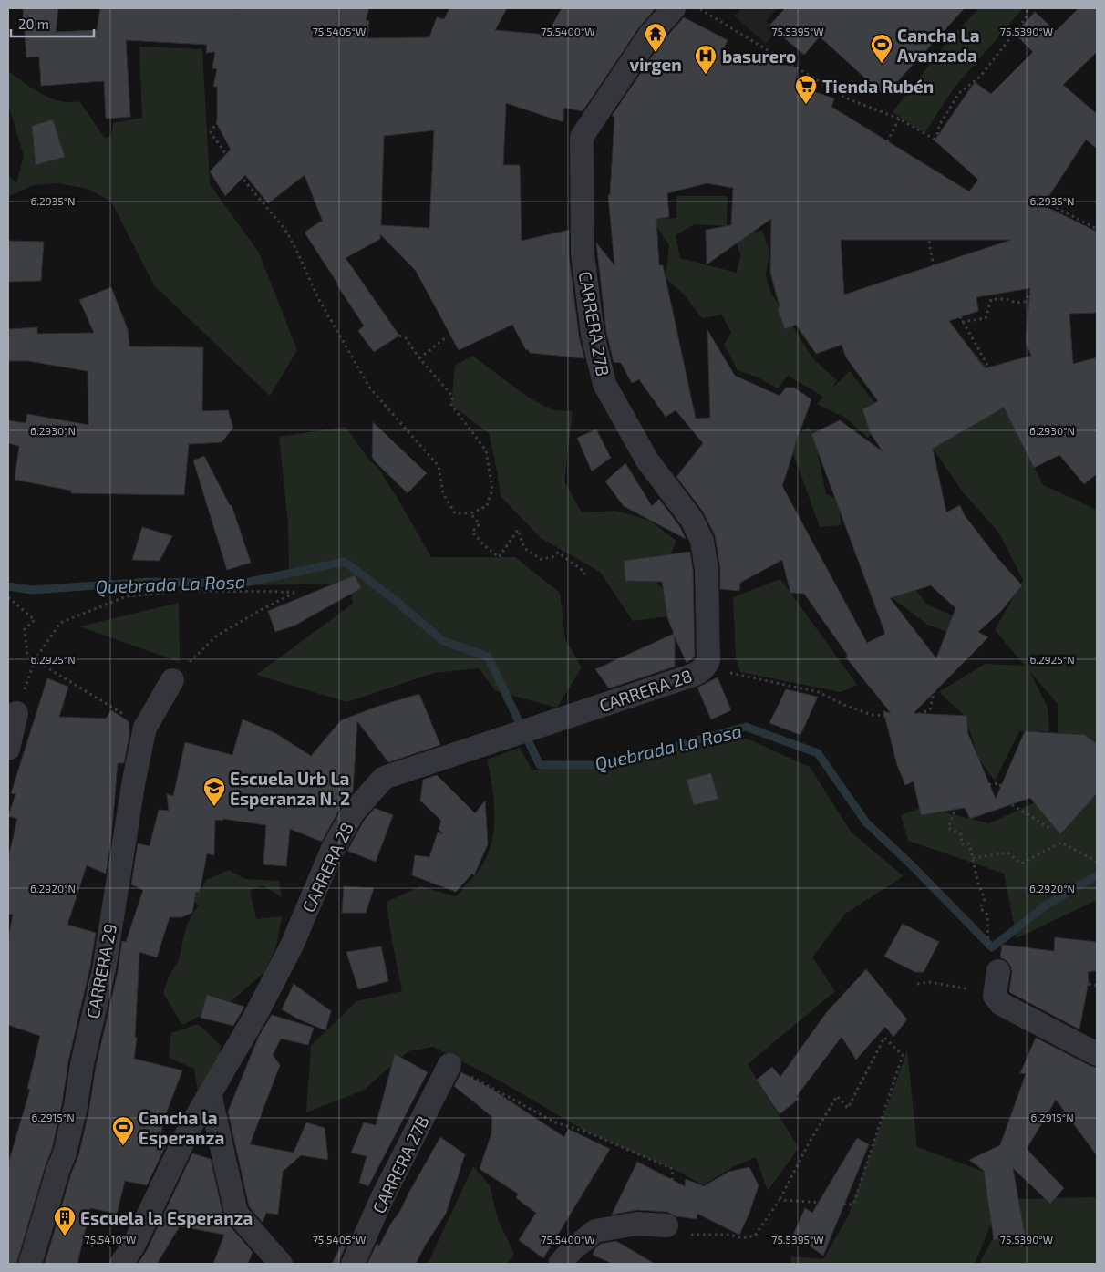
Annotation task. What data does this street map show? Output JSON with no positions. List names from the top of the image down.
{
  "streets": {
    "street": ["CARRERA 27B", "CARRERA 28", "CARRERA 29"]
  },
  "crossings": [
    ["CARRERA 27B", "CARRERA 28"]
  ],
  "water": ["Quebrada La Rosa"],
  "places": {
    "temple": ["virgen"],
    "sports": ["Cancha La Avanzada", "Cancha la Esperanza"],
    "hospital": ["basurero"],
    "supermarket": ["Tienda Rubén"],
    "school or university": ["Escuela Urb La Esperanza N. 2"],
    "building": ["Escuela la Esperanza"]
  },
  "scale_bar": "20 m",
  "coordinates": [
    "75.5405°W",
    "75.5400°W",
    "75.5395°W",
    "75.5390°W",
    "6.2935°N",
    "6.2930°N",
    "6.2925°N",
    "6.2920°N",
    "6.2915°N",
    "75.5410°W"
  ]
}
